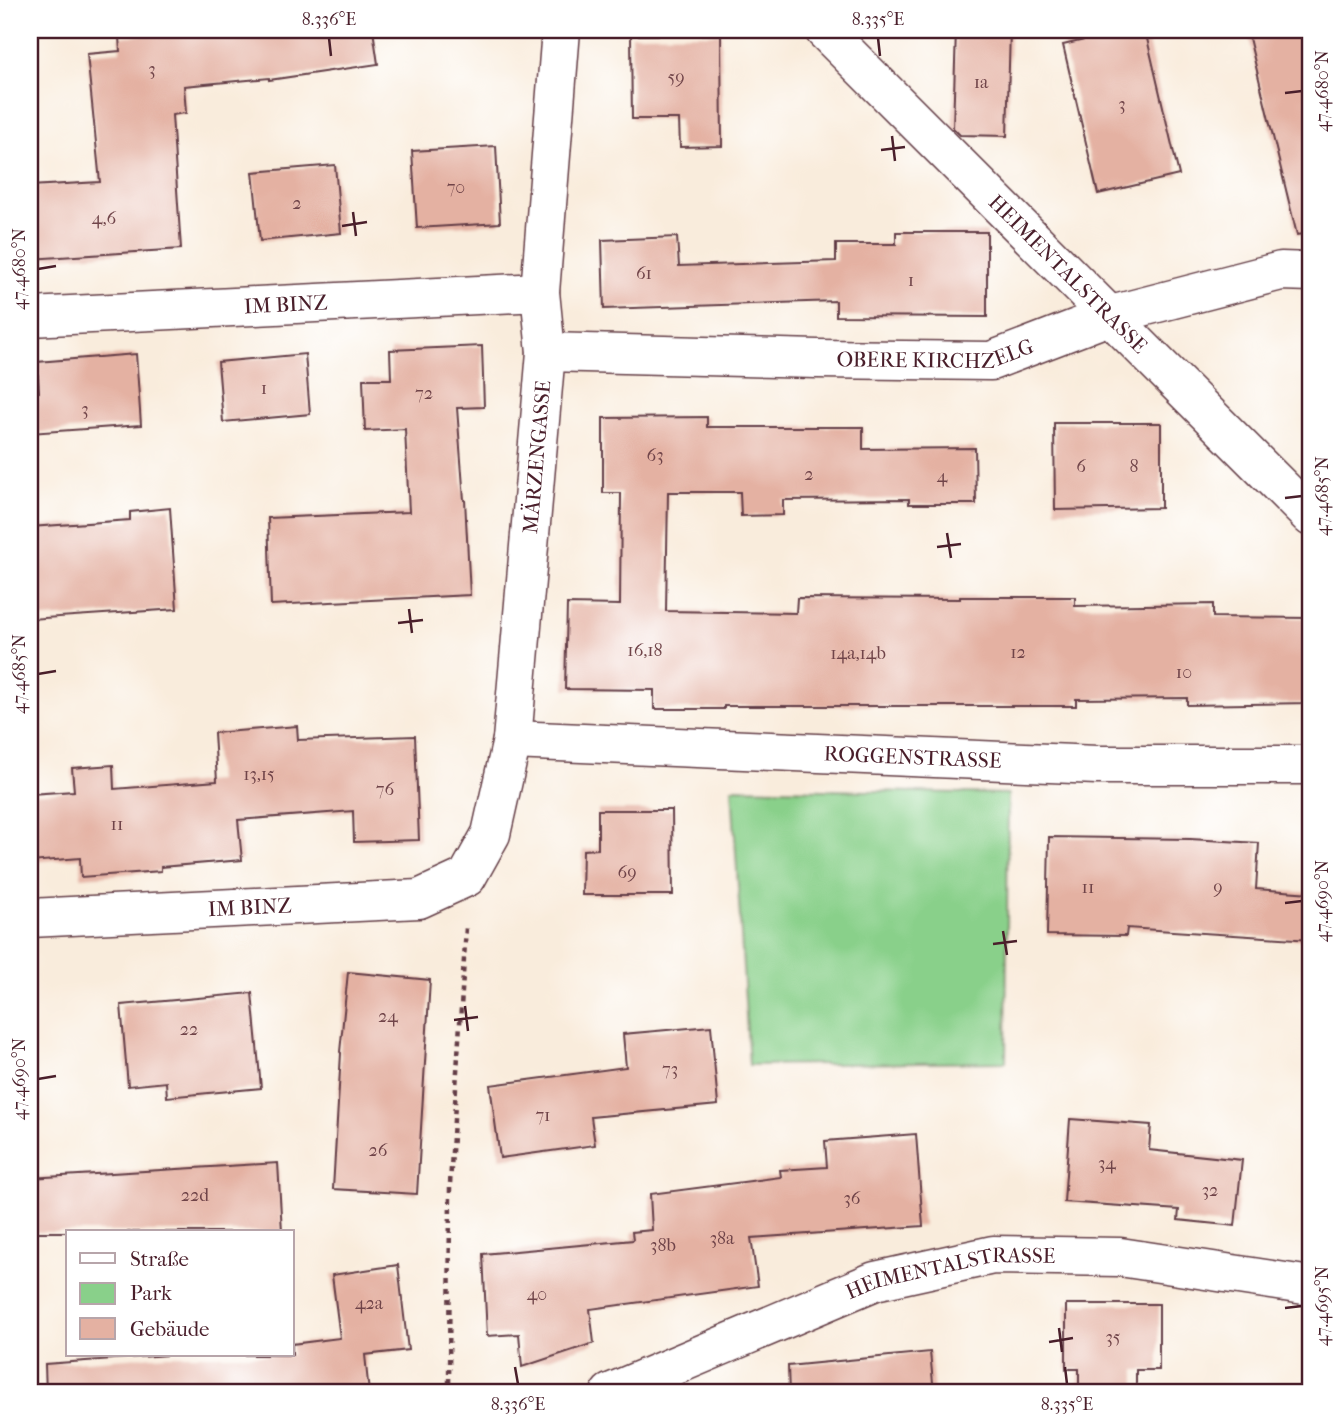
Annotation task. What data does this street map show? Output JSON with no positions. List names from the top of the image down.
{
  "streets": {
    "street": [
      "HEIMENTALSTRASSE",
      "IM BINZ",
      "OBERE KIRCHZELG",
      "MÄRZENGASSE",
      "ROGGENSTRASSE"
    ]
  },
  "crossings": [
    ["HEIMENTALSTRASSE", "OBERE KIRCHZELG"],
    ["IM BINZ", "MÄRZENGASSE"],
    ["OBERE KIRCHZELG", "MÄRZENGASSE"],
    ["MÄRZENGASSE", "ROGGENSTRASSE"]
  ],
  "house_numbers": [
    "3",
    "59",
    "1a",
    "3",
    "70",
    "2",
    "4,6",
    "61",
    "1",
    "1",
    "72",
    "3",
    "63",
    "6",
    "8",
    "2",
    "4",
    "16,18",
    "12",
    "14a,14b",
    "10",
    "13,15",
    "76",
    "11",
    "69",
    "11",
    "9",
    "24",
    "22",
    "73",
    "71",
    "26",
    "34",
    "32",
    "22d",
    "36",
    "38a",
    "38b",
    "40",
    "42a",
    "35"
  ],
  "legend": ["Straße", "Park", "Gebäude"],
  "coordinates": [
    "8.336°E",
    "8.335°E",
    "47.4680°N",
    "47.4685°N",
    "47.4690°N",
    "47.4695°N"
  ]
}
